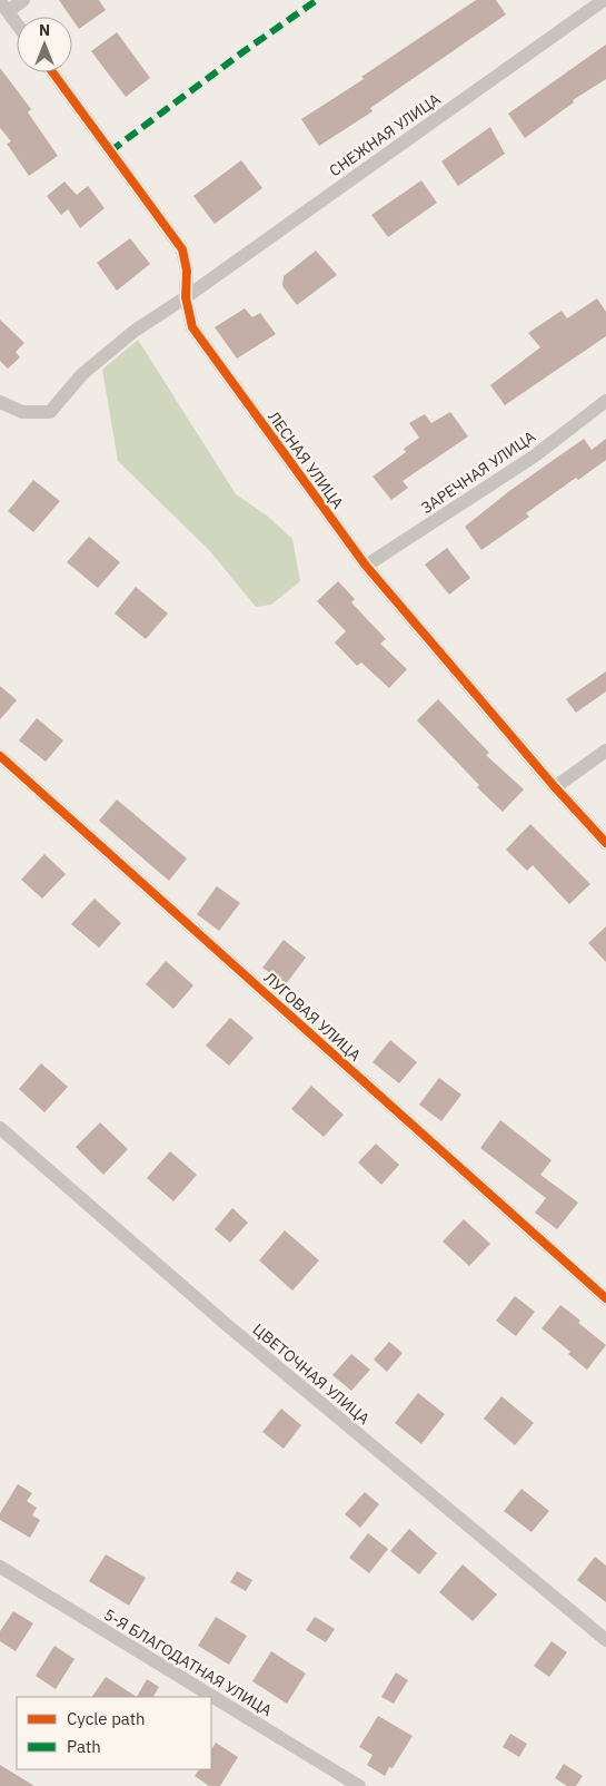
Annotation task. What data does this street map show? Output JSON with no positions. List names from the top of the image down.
{
  "streets": {
    "street": [
      "СНЕЖНАЯ УЛИЦА",
      "ЛЕСНАЯ УЛИЦА",
      "ЗАРЕЧНАЯ УЛИЦА",
      "ЛУГОВАЯ УЛИЦА",
      "ЦВЕТОЧНАЯ УЛИЦА",
      "5-Я БЛАГОДАТНАЯ УЛИЦА"
    ]
  },
  "crossings": [
    ["СНЕЖНАЯ УЛИЦА", "ЛЕСНАЯ УЛИЦА"],
    ["ЛЕСНАЯ УЛИЦА", "ЗАРЕЧНАЯ УЛИЦА"]
  ],
  "legend": ["Cycle path", "Path"],
  "north": "top"
}
